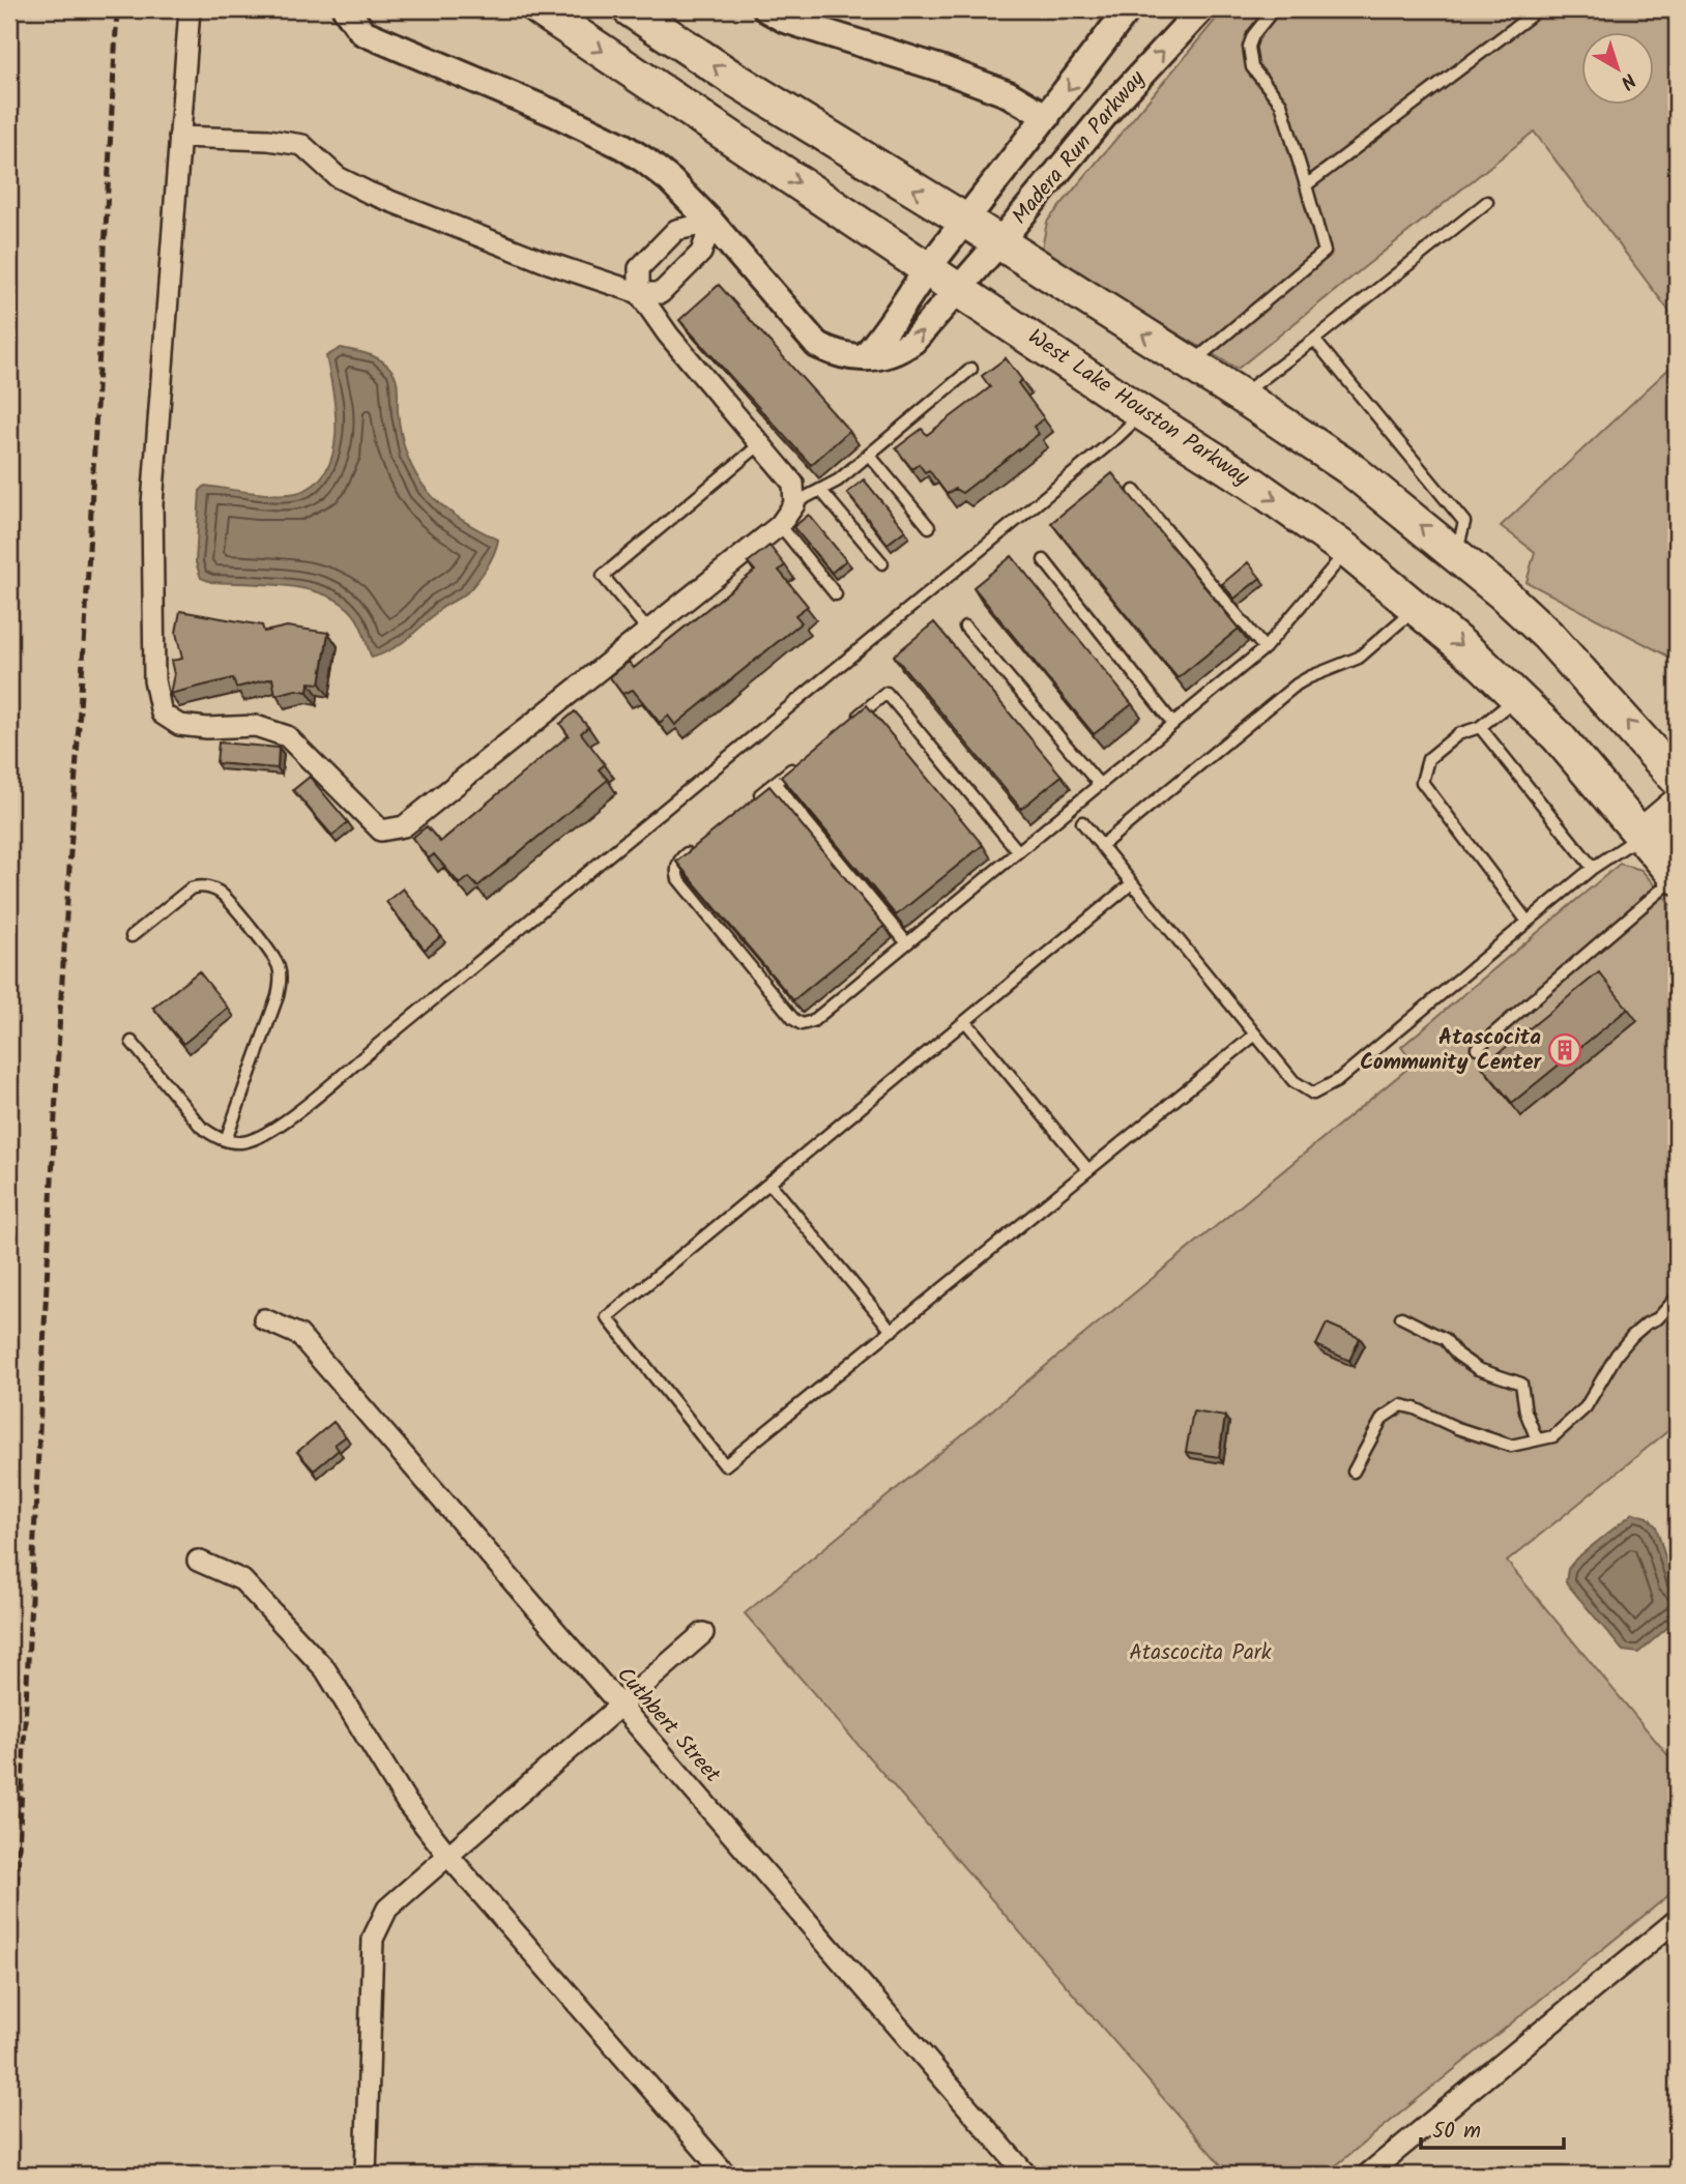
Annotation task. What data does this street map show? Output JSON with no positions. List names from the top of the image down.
{
  "streets": {
    "main road": ["West Lake Houston Parkway"],
    "street": ["Madera Run Parkway", "Cuthbert Street"]
  },
  "crossings": [
    ["Madera Run Parkway", "West Lake Houston Parkway"]
  ],
  "parks": ["Atascocita Park"],
  "places": {
    "building": ["Atascocita Community Center"]
  },
  "scale_bar": "50 m",
  "north": "bottom right"
}
